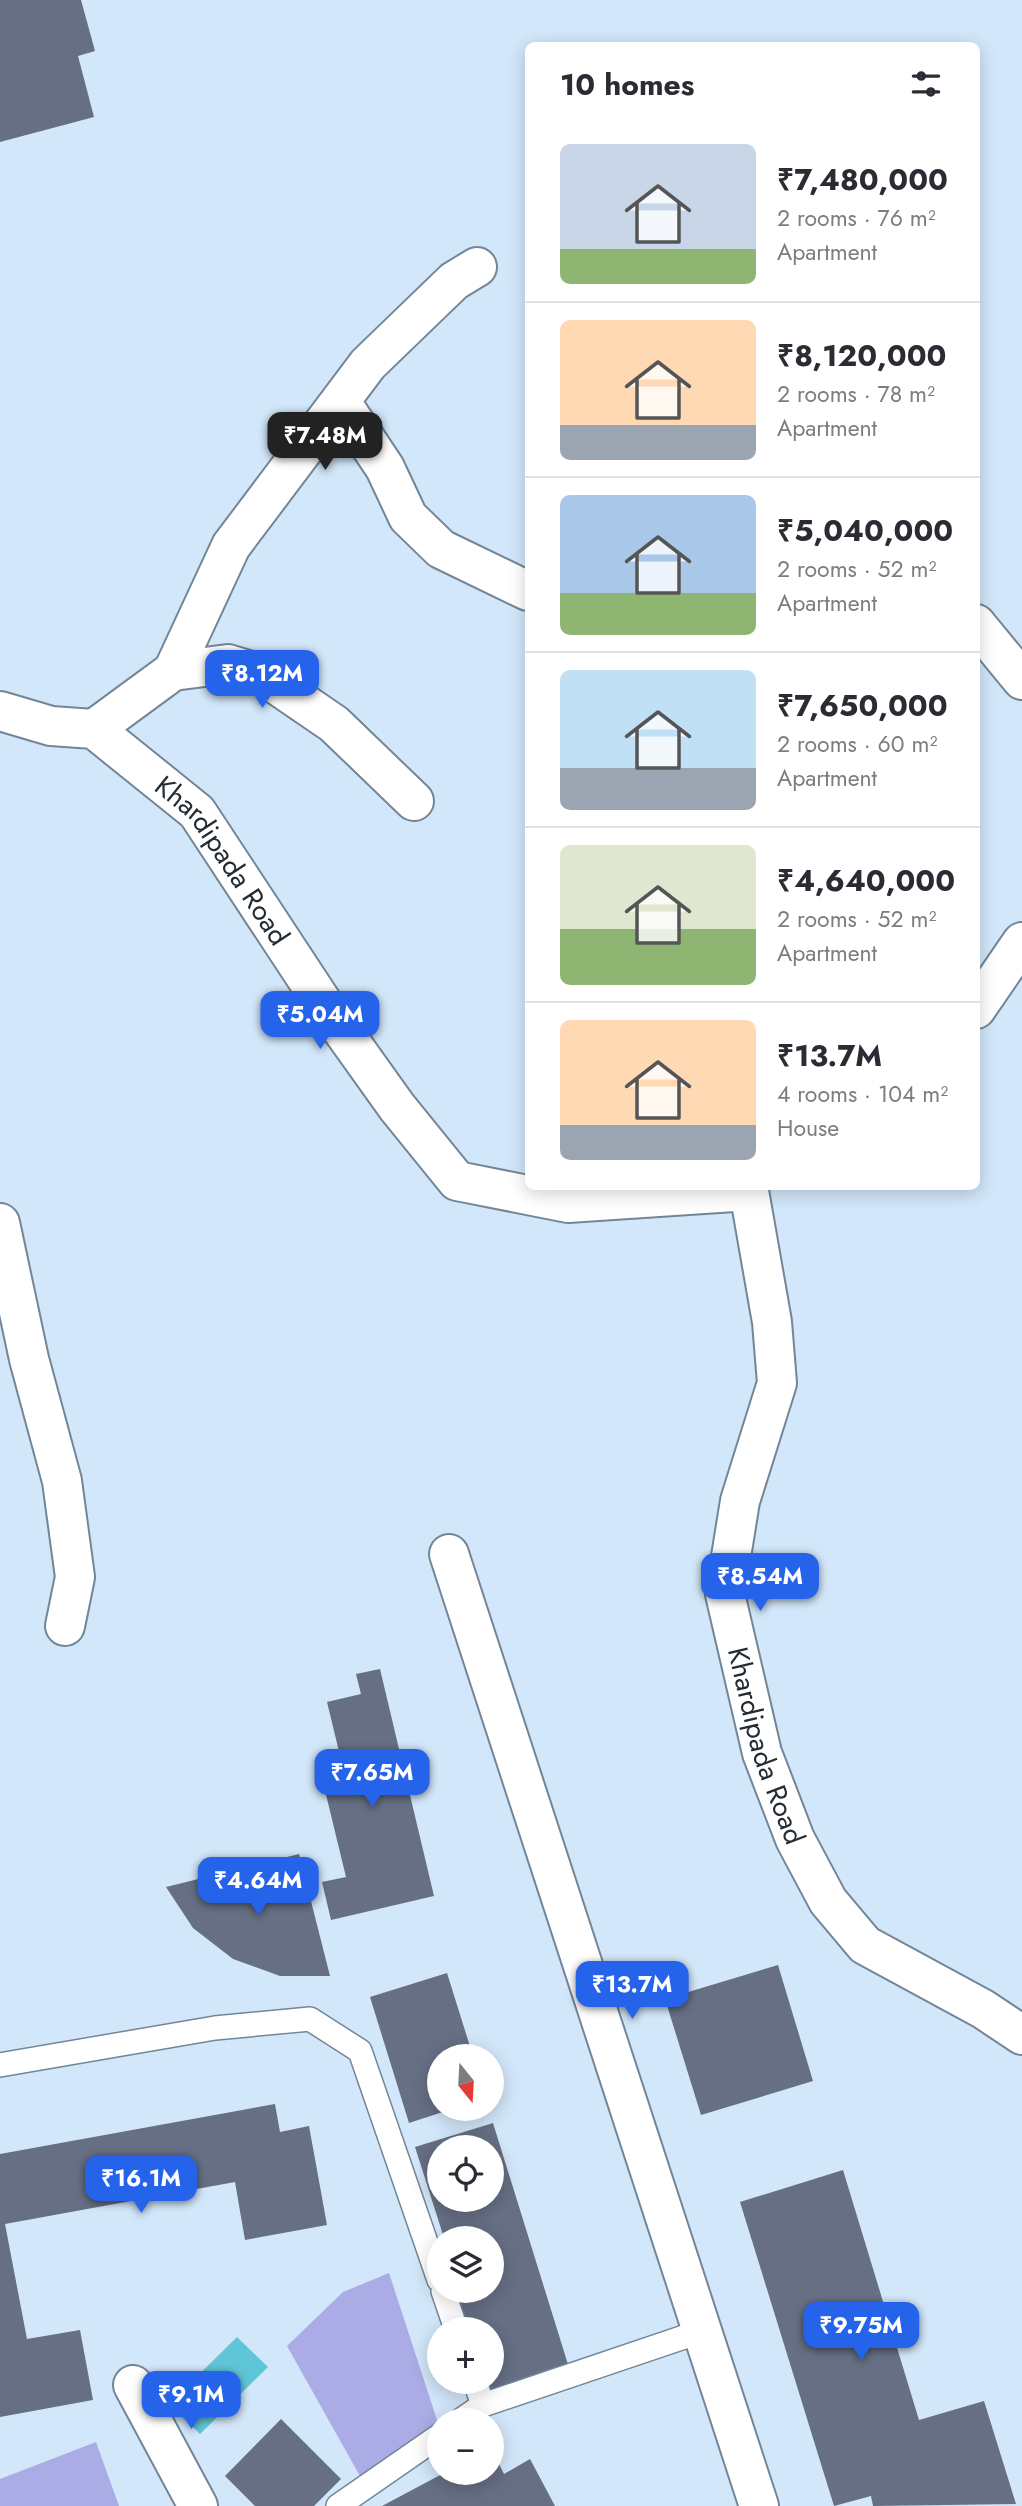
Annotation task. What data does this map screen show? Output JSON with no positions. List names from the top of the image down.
{
  "streets": {
    "street": ["Khardipada Road"]
  },
  "north": "bottom",
  "page": {
    "heading": "10 homes",
    "list": [
      {
        "name": "₹7,480,000",
        "note": "2 rooms · 76 m² · Apartment"
      },
      {
        "name": "₹8,120,000",
        "note": "2 rooms · 78 m² · Apartment"
      },
      {
        "name": "₹5,040,000",
        "note": "2 rooms · 52 m² · Apartment"
      },
      {
        "name": "₹7,650,000",
        "note": "2 rooms · 60 m² · Apartment"
      },
      {
        "name": "₹4,640,000",
        "note": "2 rooms · 52 m² · Apartment"
      },
      {
        "name": "₹13.7M",
        "note": "4 rooms · 104 m² · House"
      }
    ],
    "price": [
      "₹7.48M",
      "₹8.12M",
      "₹5.04M",
      "₹8.54M",
      "₹7.65M",
      "₹4.64M",
      "₹13.7M",
      "₹16.1M",
      "₹9.75M",
      "₹9.1M"
    ],
    "map_buttons": ["+", "−"]
  }
}
